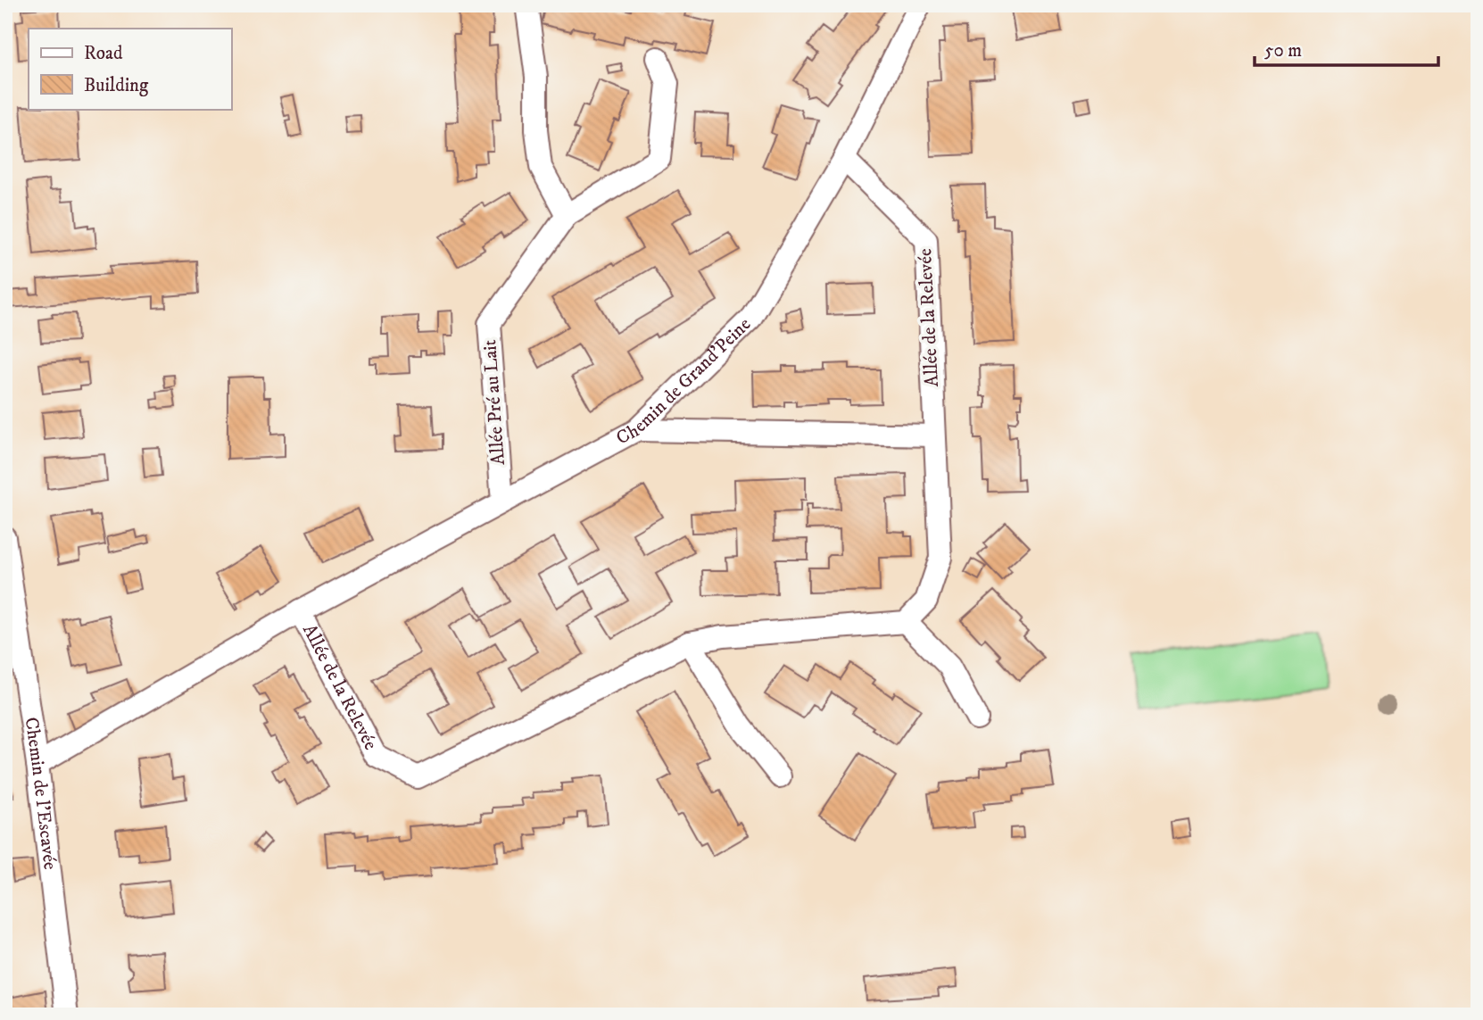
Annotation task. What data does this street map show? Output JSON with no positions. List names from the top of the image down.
{
  "streets": {
    "street": [
      "Allée de la Relevée",
      "Chemin de Grand'Peine",
      "Allée Pré au Lait",
      "Chemin de l'Escavée"
    ]
  },
  "crossings": [
    ["Allée de la Relevée", "Chemin de Grand'Peine"],
    ["Allée de la Relevée", "Chemin de l'Escavée"],
    ["Chemin de Grand'Peine", "Allée Pré au Lait"]
  ],
  "legend": ["Road", "Building"],
  "scale_bar": "50 m"
}
